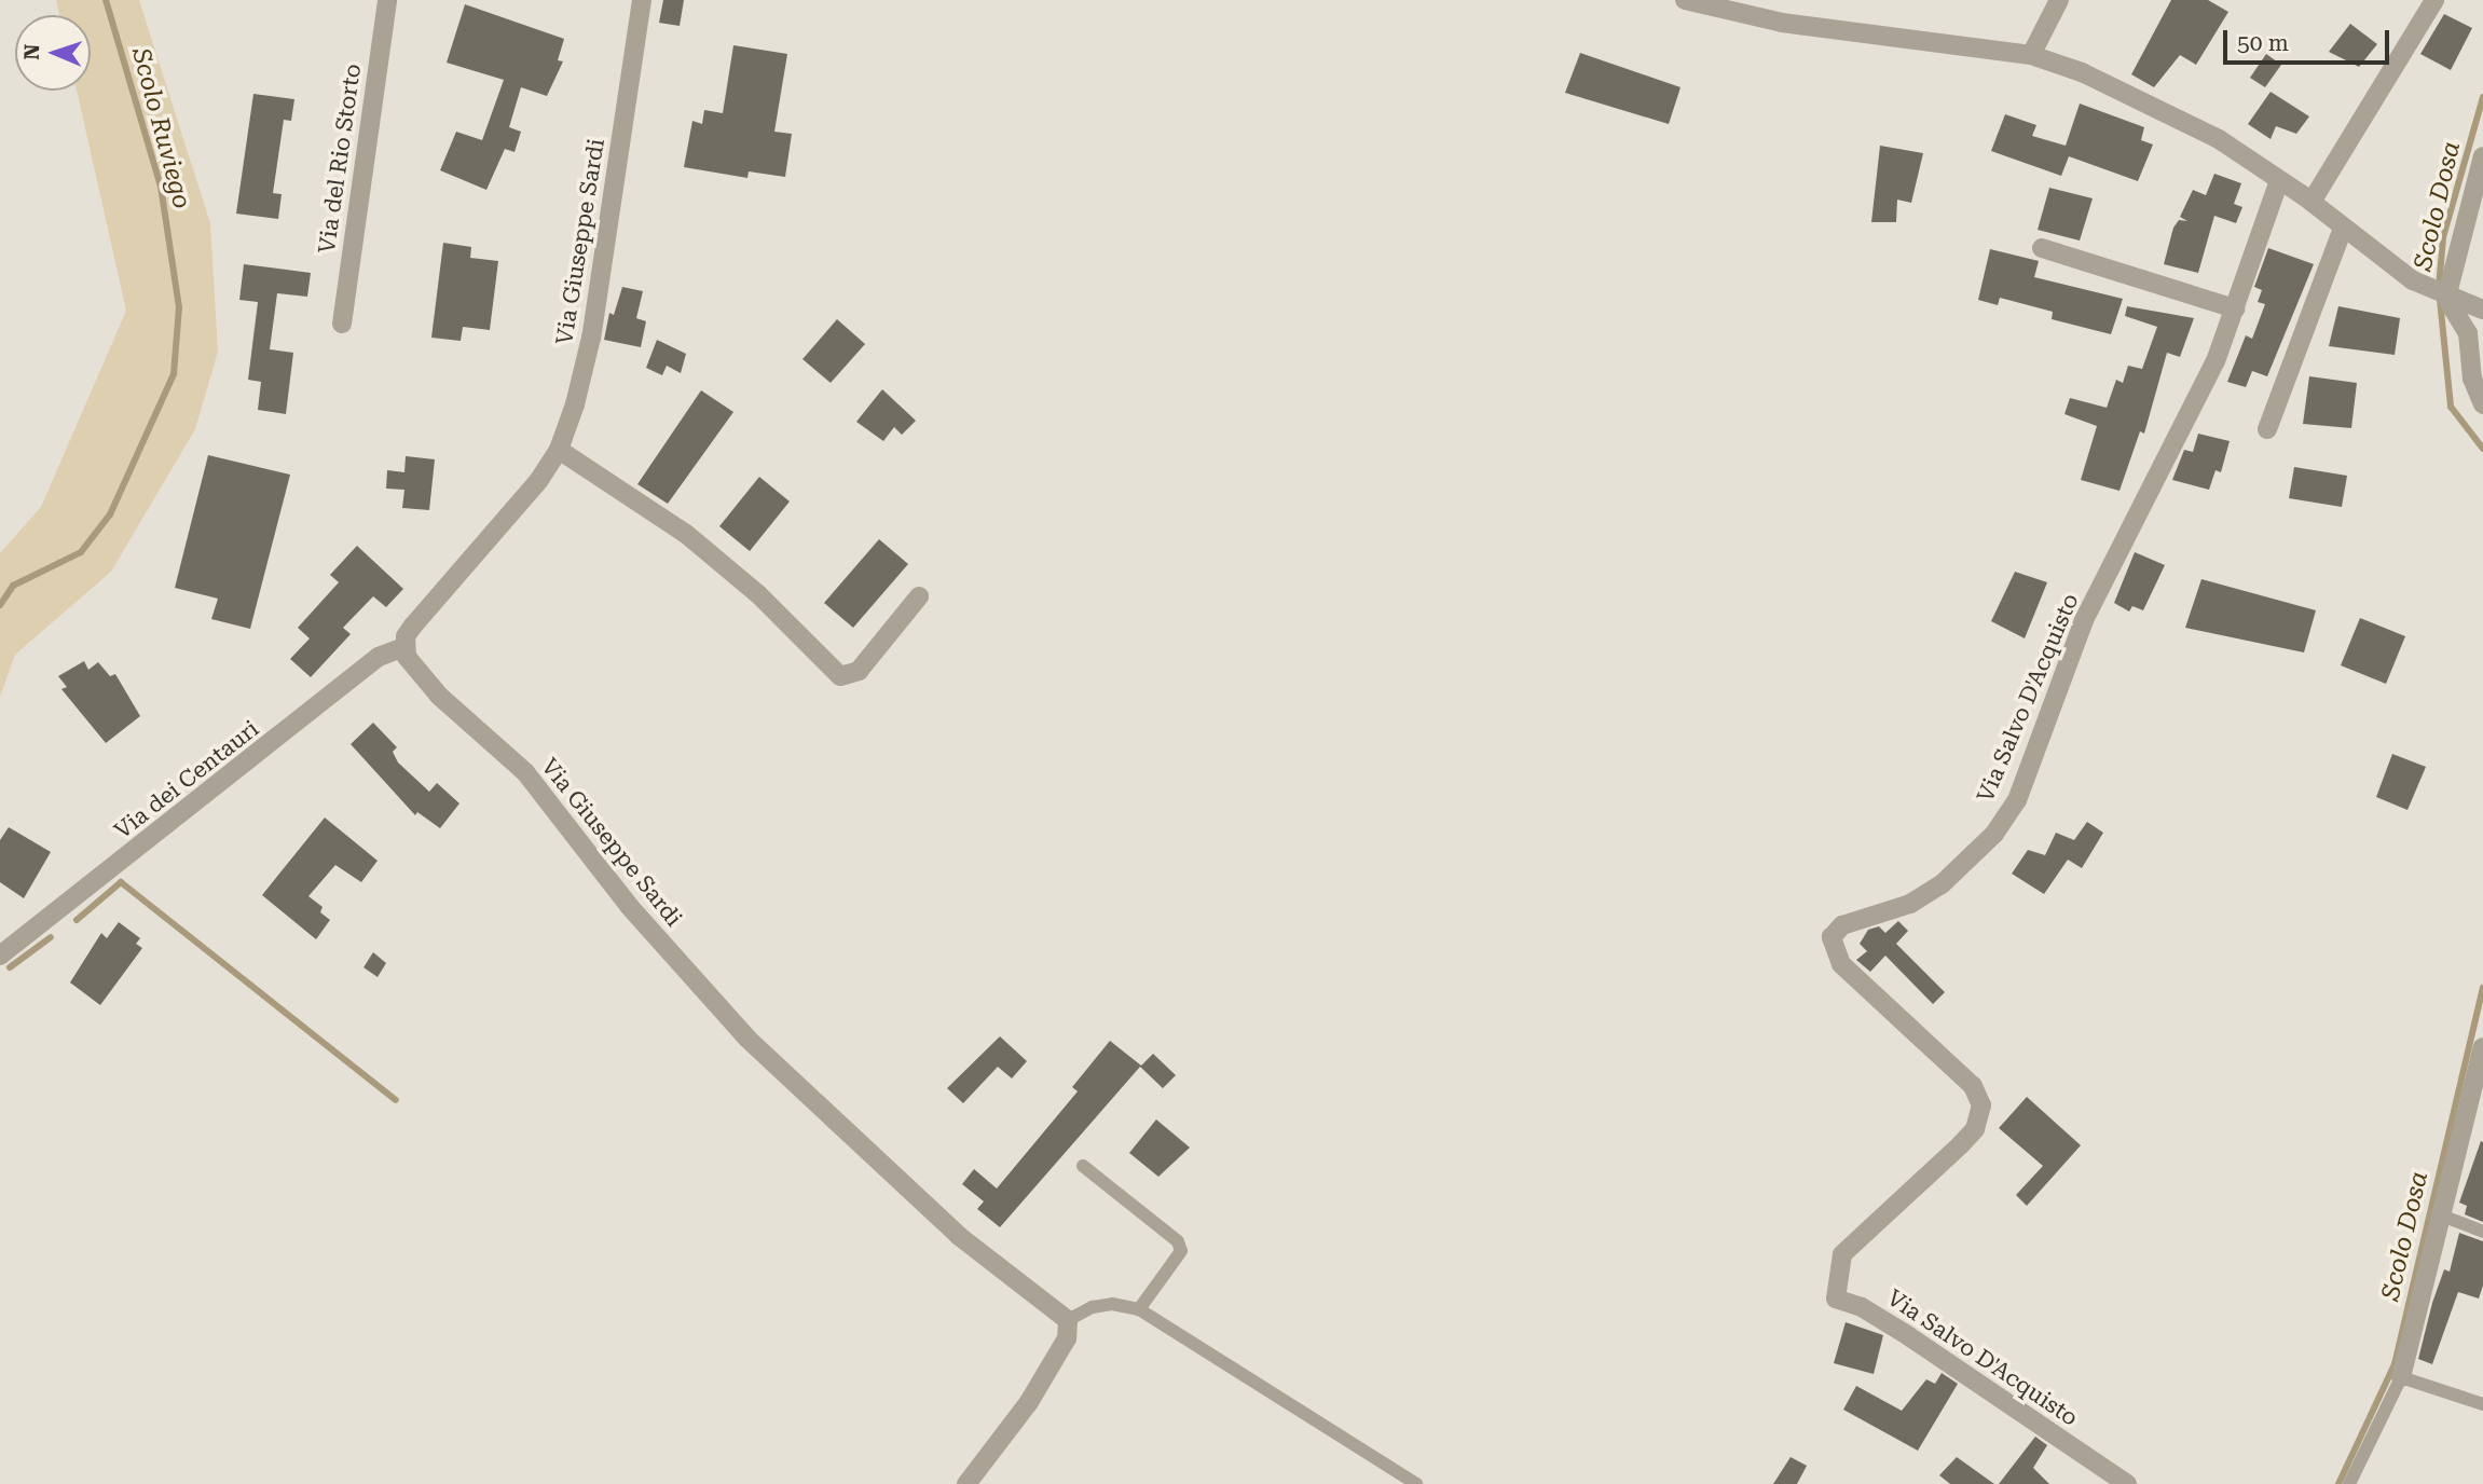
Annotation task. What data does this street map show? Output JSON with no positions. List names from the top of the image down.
{
  "streets": {
    "street": [
      "Via del Rio Storto",
      "Via Giuseppe Sardi",
      "Via Salvo D'Acquisto",
      "Via dei Centauri"
    ]
  },
  "crossings": [
    ["Via Giuseppe Sardi", "Via dei Centauri"]
  ],
  "water": ["Scolo Ruviego", "Scolo Dosa"],
  "scale_bar": "50 m",
  "north": "left"
}
